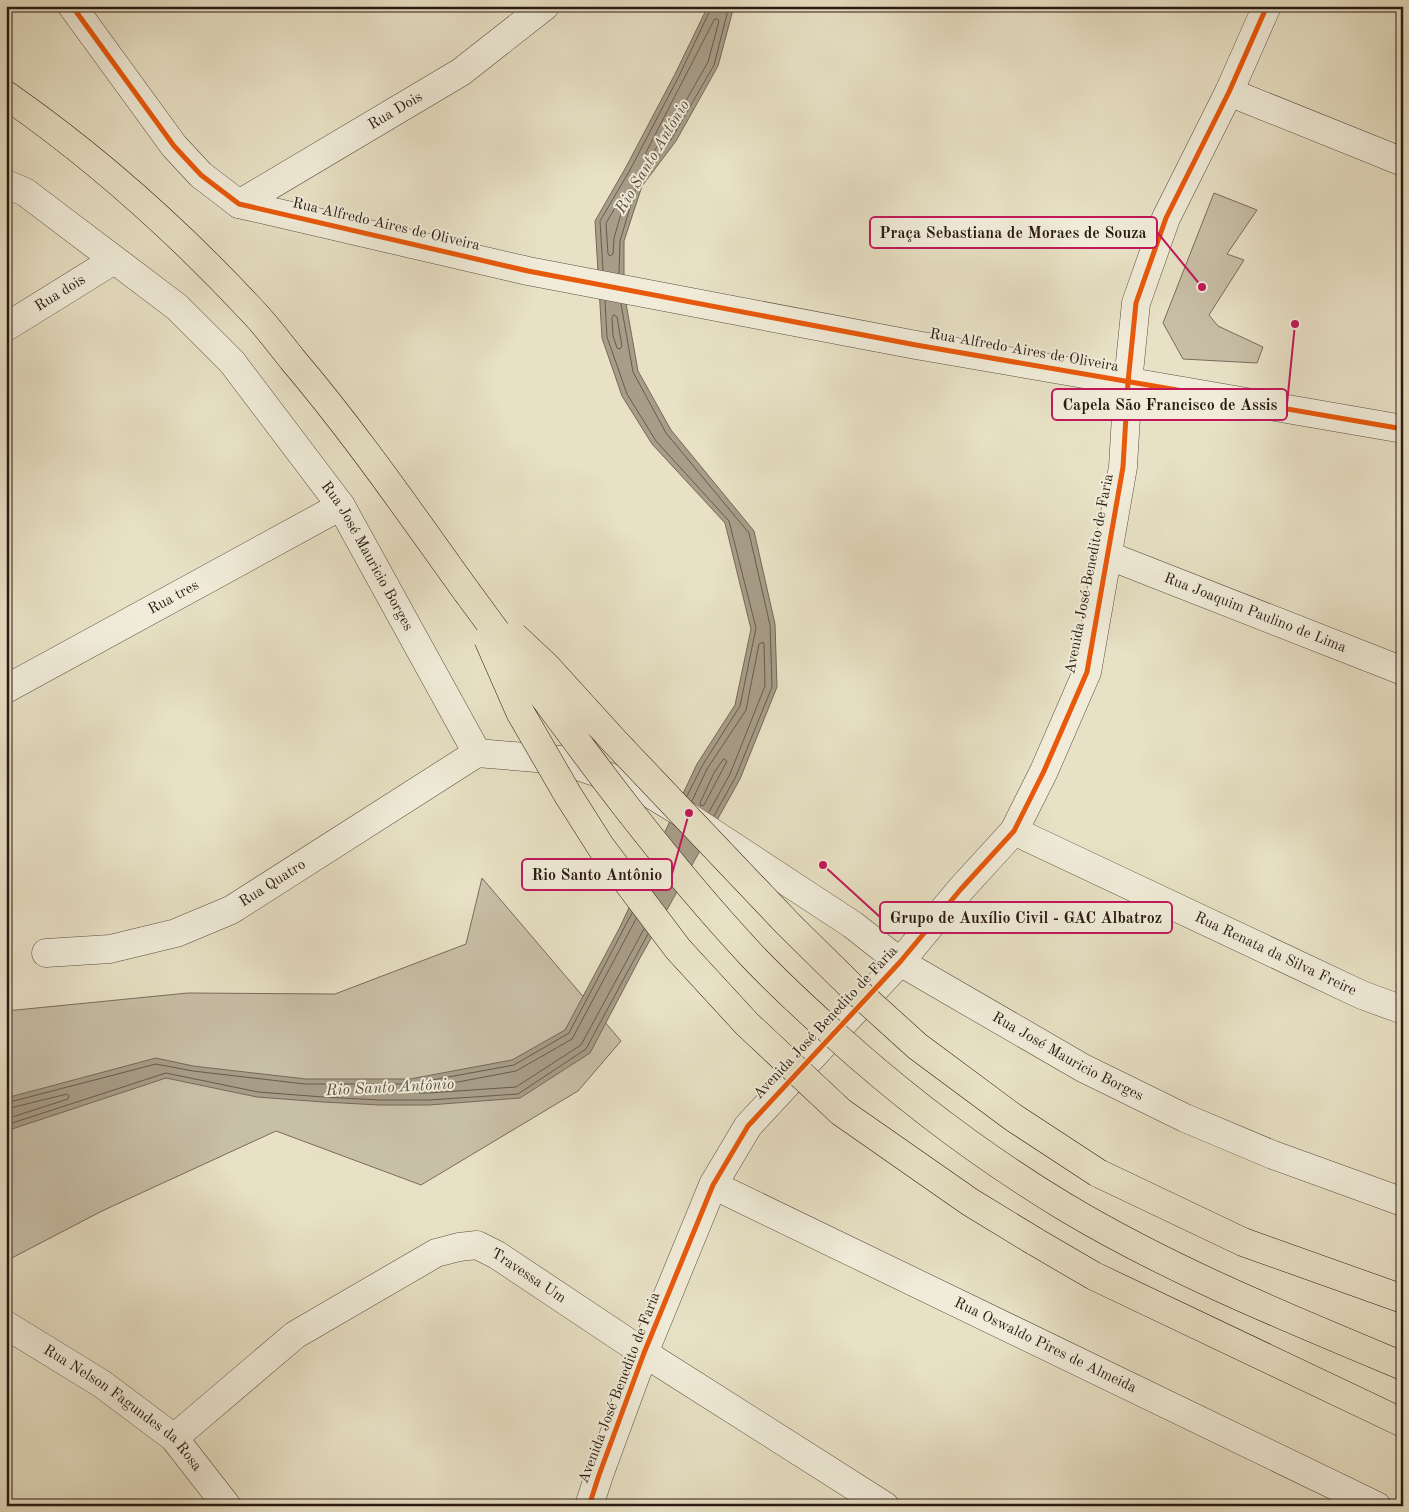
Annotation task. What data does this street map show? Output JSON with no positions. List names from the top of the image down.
{
  "streets": {
    "street": [
      "Rua Dois",
      "Rua Alfredo Aires de Oliveira",
      "Rua dois",
      "Rua José Mauricio Borges",
      "Avenida José Benedito de Faria",
      "Rua tres",
      "Rua Joaquim Paulino de Lima",
      "Rua Quatro",
      "Rua Renata da Silva Freire",
      "Travessa Um",
      "Rua Oswaldo Pires de Almeida",
      "Rua Nelson Fagundes da Rosa"
    ]
  },
  "crossings": [
    ["Rua Dois", "Rua Alfredo Aires de Oliveira"],
    ["Rua Alfredo Aires de Oliveira", "Avenida José Benedito de Faria"],
    ["Rua dois", "Rua José Mauricio Borges"],
    ["Rua José Mauricio Borges", "Avenida José Benedito de Faria"],
    ["Rua José Mauricio Borges", "Rua tres"],
    ["Rua José Mauricio Borges", "Rua Quatro"],
    ["Avenida José Benedito de Faria", "Rua Joaquim Paulino de Lima"],
    ["Avenida José Benedito de Faria", "Rua Renata da Silva Freire"],
    ["Avenida José Benedito de Faria", "Travessa Um"],
    ["Avenida José Benedito de Faria", "Rua Oswaldo Pires de Almeida"],
    ["Travessa Um", "Rua Nelson Fagundes da Rosa"]
  ],
  "water": ["Rio Santo Antônio"],
  "places": [
    "Praça Sebastiana de Moraes de Souza",
    "Capela São Francisco de Assis",
    "Rio Santo Antônio",
    "Grupo de Auxílio Civil - GAC Albatroz"
  ]
}
